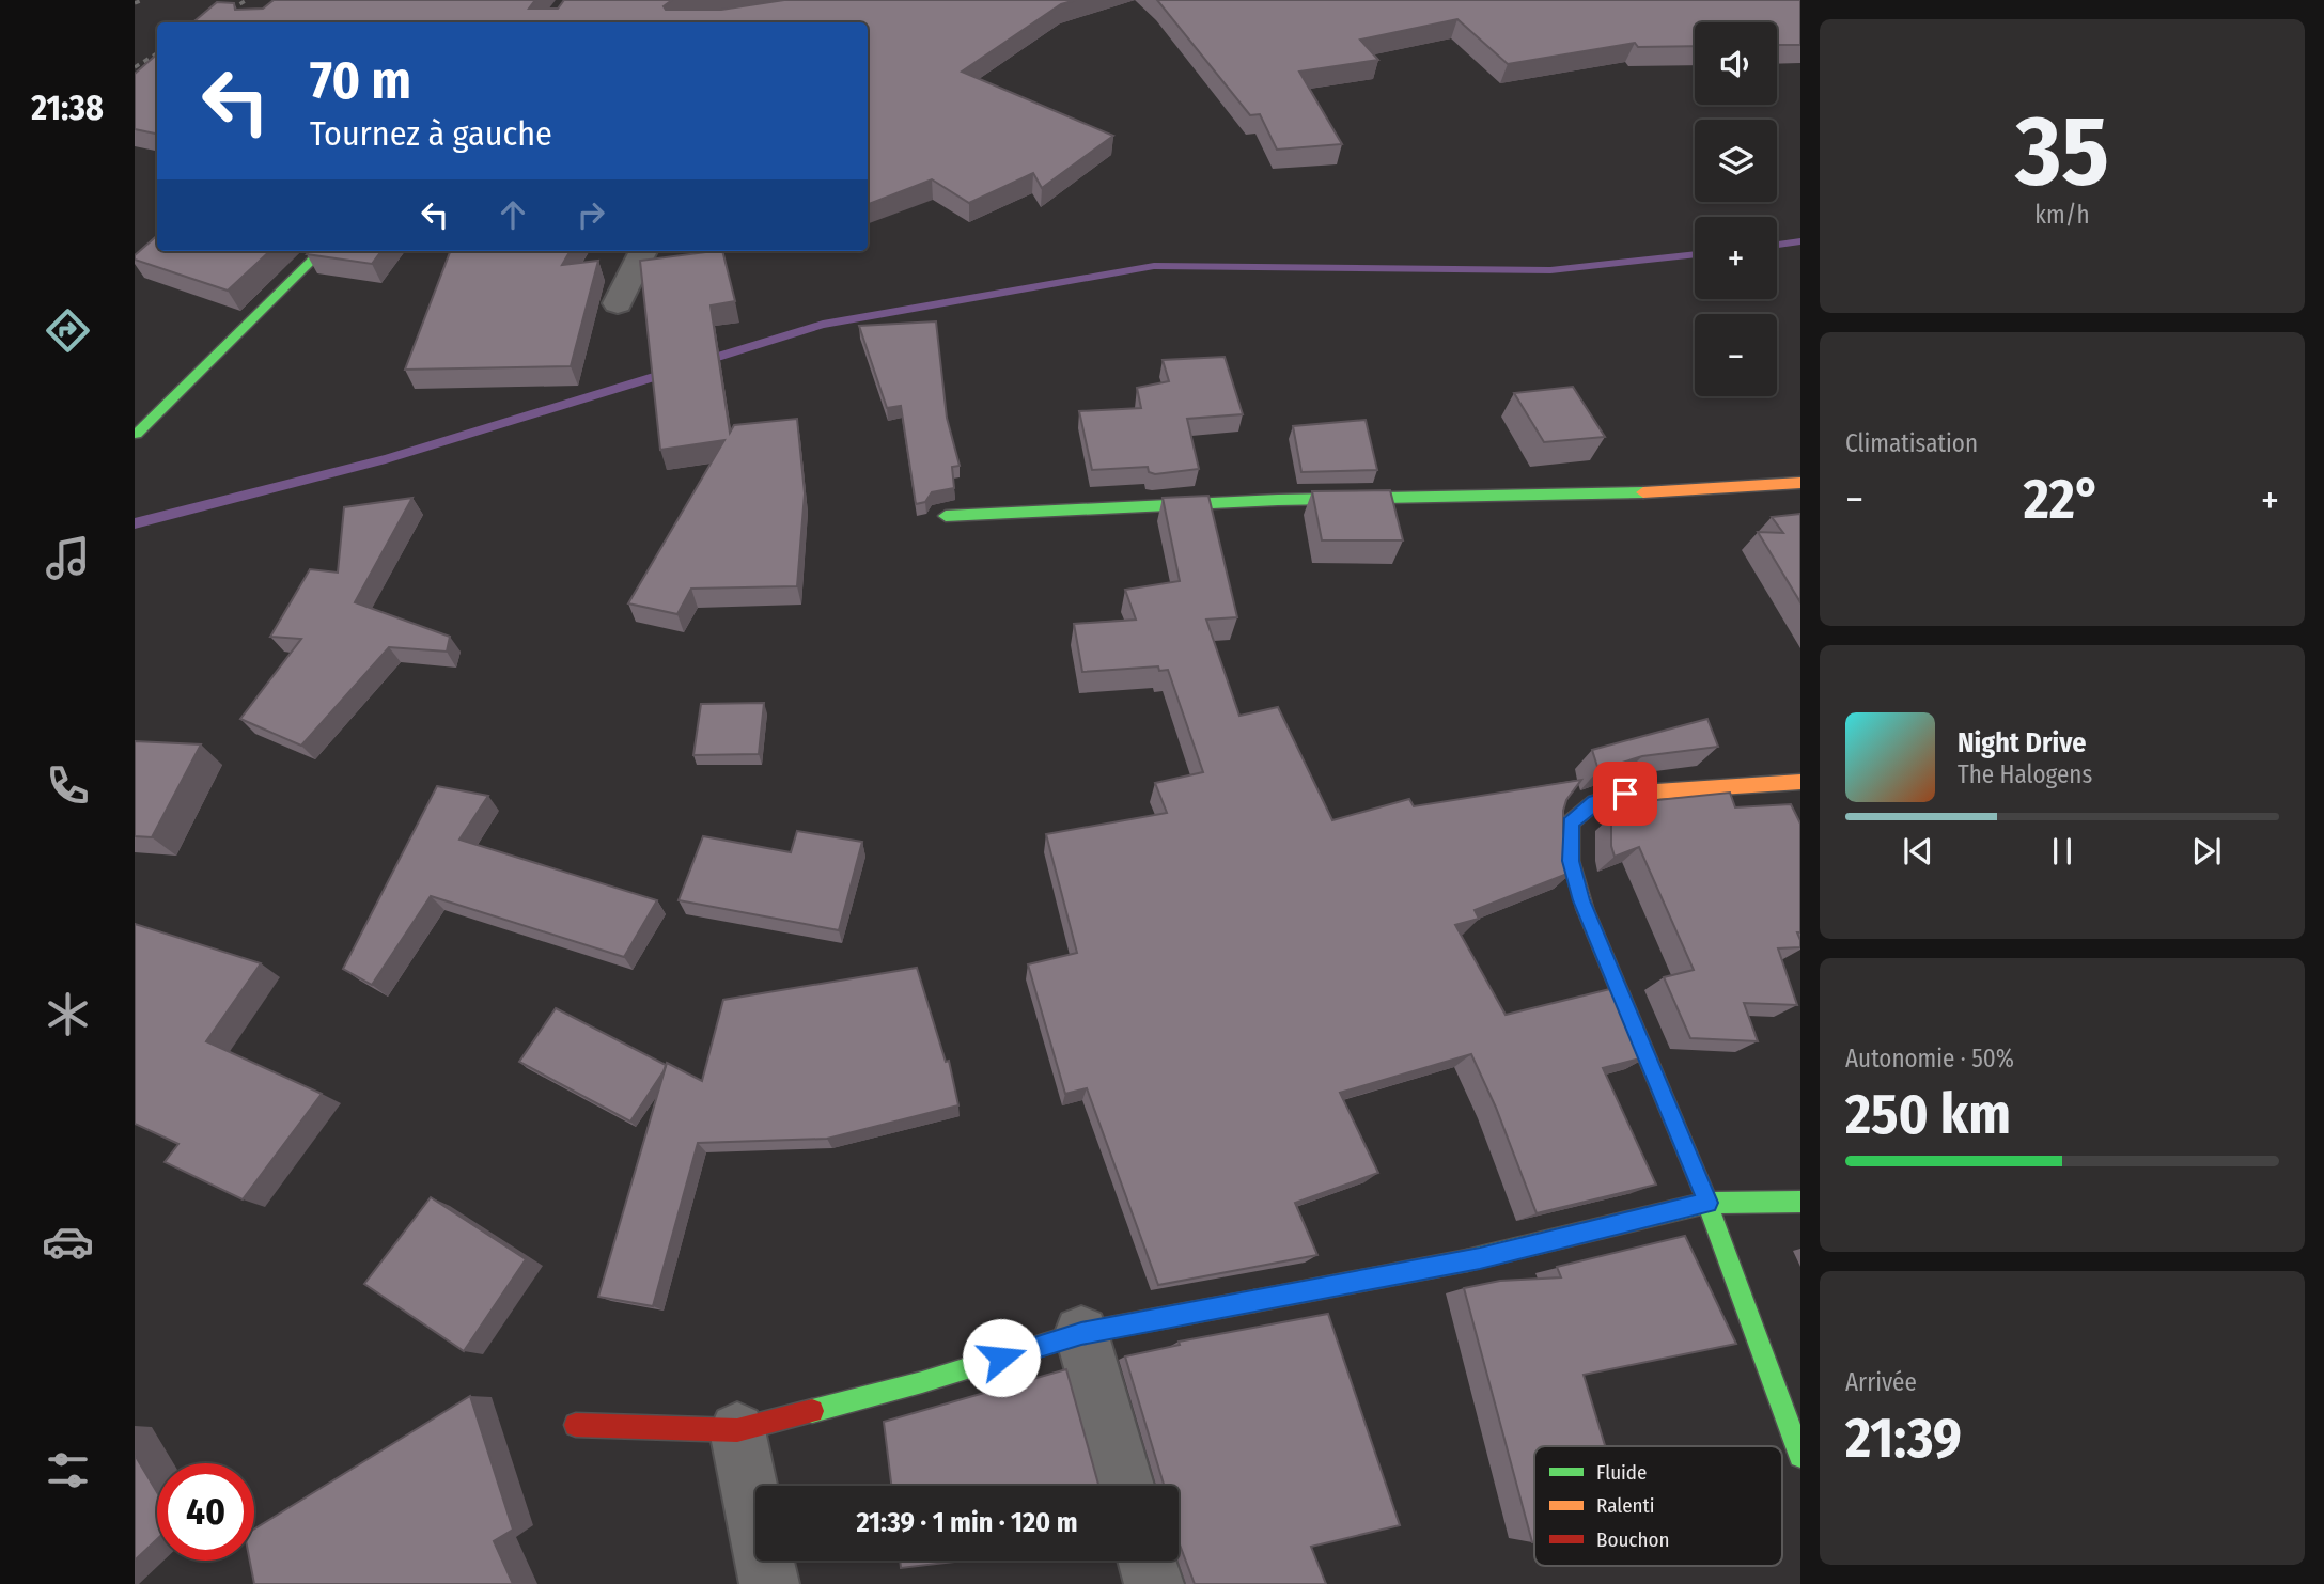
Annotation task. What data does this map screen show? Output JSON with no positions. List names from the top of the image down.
{
  "legend": ["Fluide", "Ralenti", "Bouchon"],
  "page": {
    "tabs": "21:38",
    "tile": [
      ["35", "km/h"],
      "Climatisation",
      ["Autonomie · 50%", "250 km"],
      ["Arrivée", "21:39"]
    ],
    "map_buttons": ["+", "−"],
    "turn": ["70 m", "Tournez à gauche"],
    "heat": ["−", "22°", "+"],
    "song": ["Night Drive", "The Halogens"],
    "limit": "40",
    "trip": "21:39 · 1 min · 120 m"
  }
}
